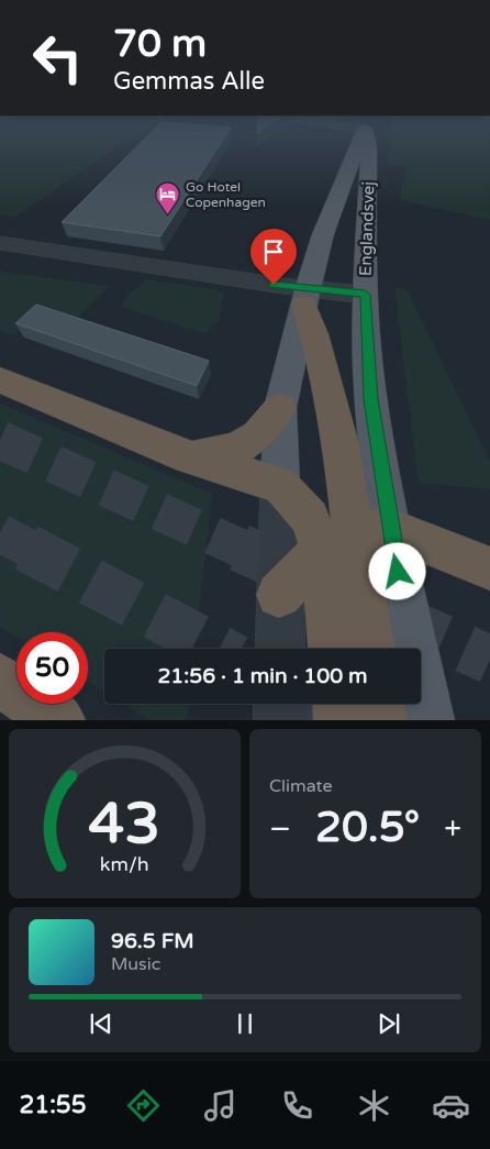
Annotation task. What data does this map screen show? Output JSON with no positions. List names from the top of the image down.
{
  "streets": {
    "main road": ["Englandsvej"]
  },
  "places": {
    "hotel": ["Go Hotel Copenhagen"]
  },
  "page": {
    "turn": ["70 m", "Gemmas Alle"],
    "limit": "50",
    "trip": "21:56 · 1 min · 100 m",
    "tile": "Climate",
    "heat": ["−", "20.5°", "+"],
    "song": ["96.5 FM", "Music"],
    "tabs": "21:55",
    "gauge": ["43", "km/h"]
  }
}
